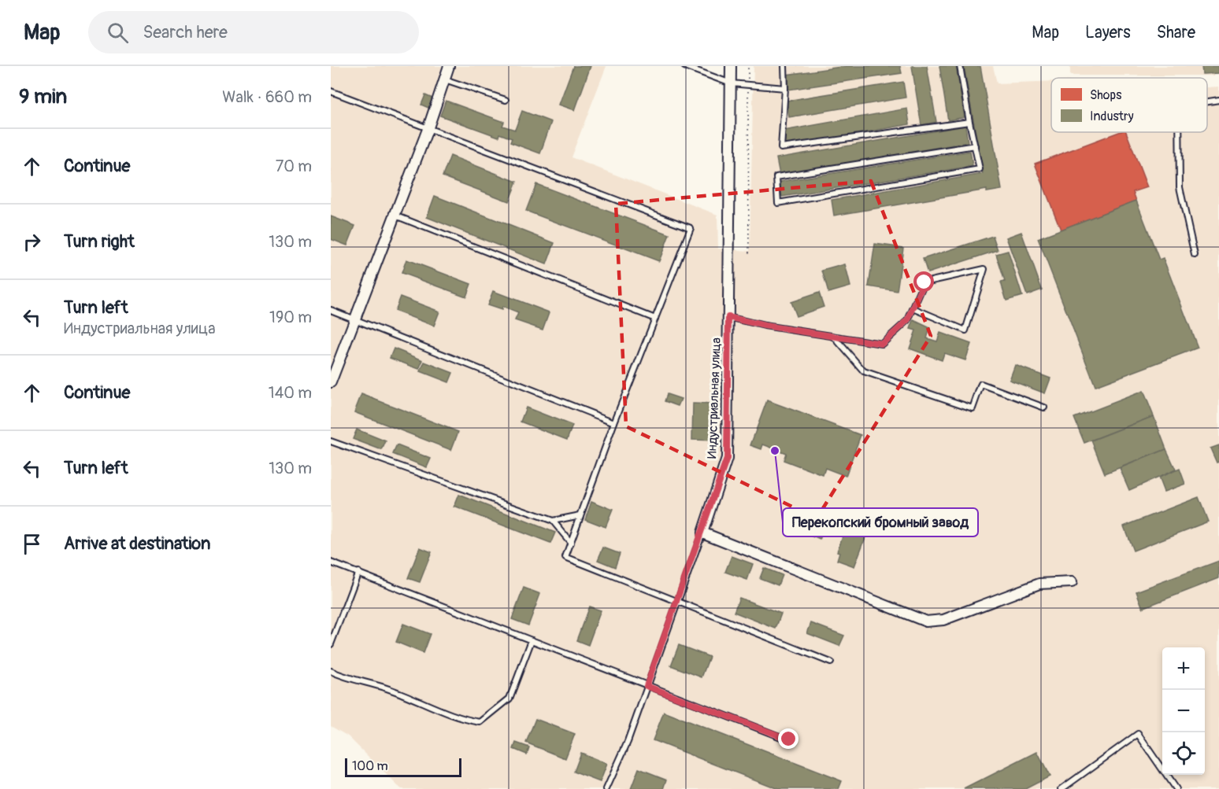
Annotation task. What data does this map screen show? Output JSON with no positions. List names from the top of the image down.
{
  "streets": {
    "street": ["Индустриальная улица"]
  },
  "places": ["Перекопский бромный завод"],
  "legend": ["Shops", "Industry"],
  "scale_bar": "100 m",
  "page": {
    "header": "Map",
    "search": "Search here",
    "nav": ["Map", "Layers", "Share"],
    "heading": ["9 min", "Walk · 660 m"],
    "list": [
      ["Continue", "70 m"],
      ["Turn right", "130 m"],
      ["Turn left", "Индустриальная улица", "190 m"],
      ["Continue", "140 m"],
      ["Turn left", "130 m"],
      "Arrive at destination"
    ],
    "map_buttons": ["+", "−"],
    "scale": "100 m"
  }
}
